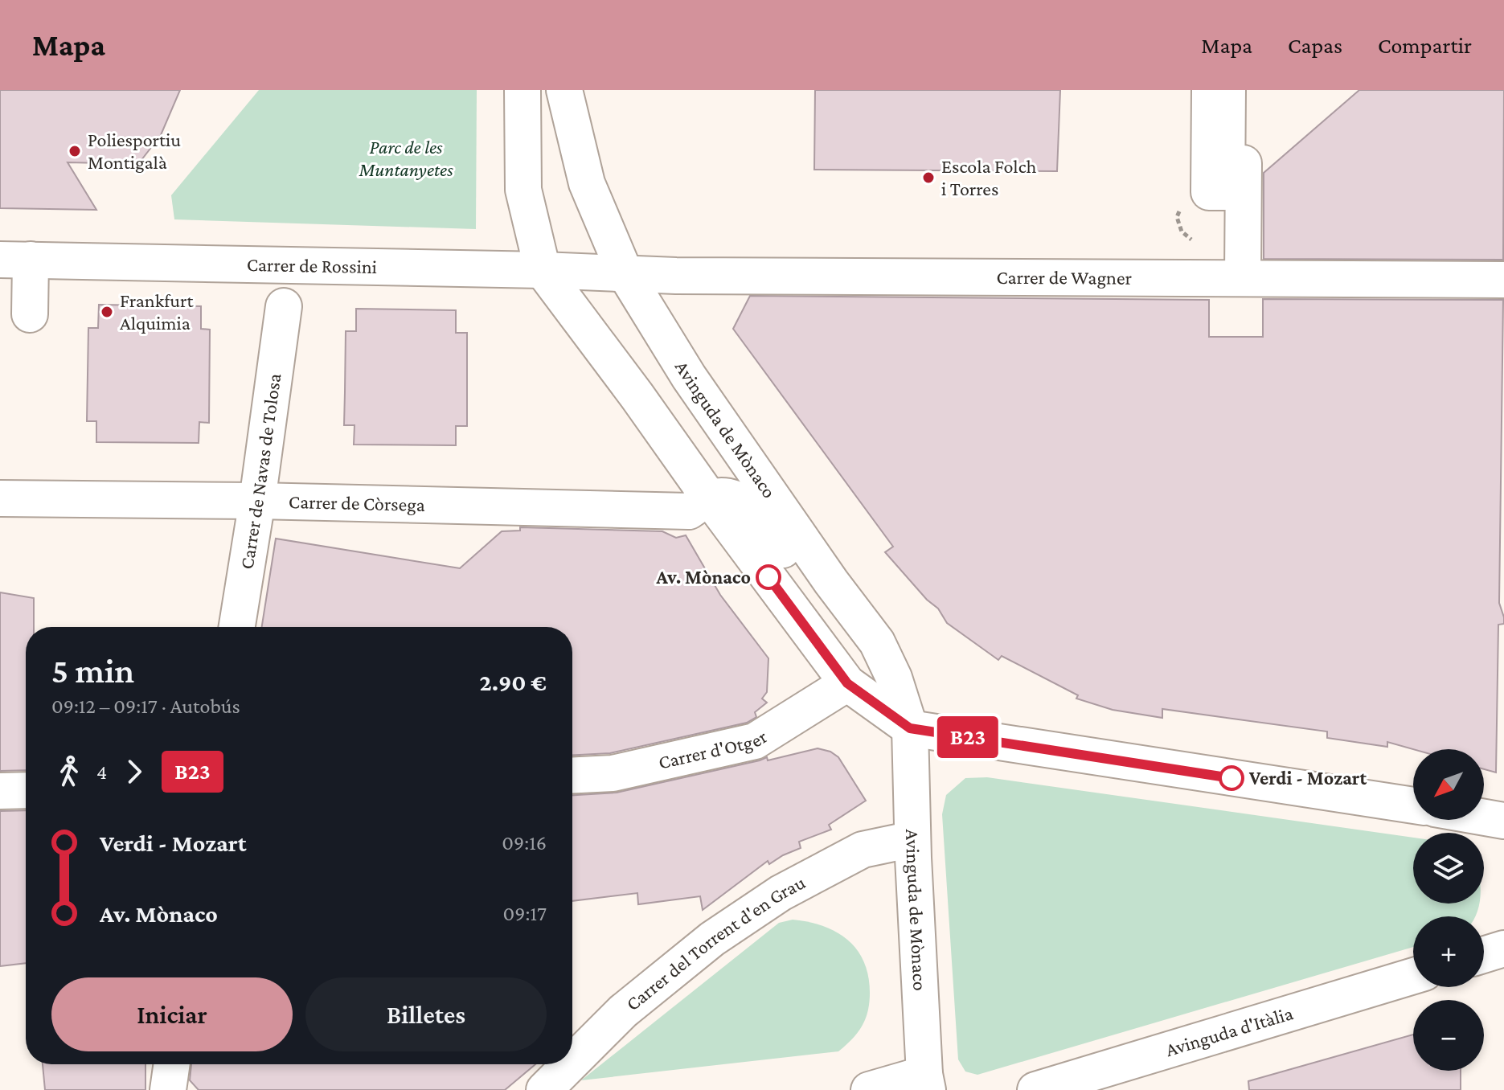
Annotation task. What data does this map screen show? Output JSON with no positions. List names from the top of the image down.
{
  "streets": {
    "street": [
      "Carrer de Rossini",
      "Carrer de Wagner",
      "Avinguda de Mònaco",
      "Carrer de Navas de Tolosa",
      "Carrer de Còrsega",
      "Carrer d'Otger",
      "Carrer del Torrent d'en Grau",
      "Avinguda d'Itàlia"
    ]
  },
  "crossings": [
    ["Carrer de Rossini", "Carrer de Wagner"],
    ["Carrer de Rossini", "Avinguda de Mònaco"],
    ["Carrer de Wagner", "Avinguda de Mònaco"],
    ["Avinguda de Mònaco", "Carrer de Còrsega"],
    ["Avinguda de Mònaco", "Carrer del Torrent d'en Grau"],
    ["Carrer de Navas de Tolosa", "Carrer de Còrsega"]
  ],
  "parks": ["Parc de les Muntanyetes"],
  "places": [
    "Poliesportiu Montigalà",
    "Escola Folch i Torres",
    "Frankfurt Alquimia",
    "Av. Mònaco",
    "Verdi - Mozart"
  ],
  "lines": ["bus line B23"],
  "north": "bottom left",
  "page": {
    "header": "Mapa",
    "nav": ["Mapa", "Capas", "Compartir"],
    "on_map": "B23",
    "heading": ["5 min", "09:12 – 09:17 · Autobús", "2.90 €"],
    "legs": ["4", "B23"],
    "map_buttons": ["+", "−"],
    "list": [
      {
        "name": "Verdi - Mozart",
        "value": "09:16"
      },
      {
        "name": "Av. Mònaco",
        "value": "09:17"
      }
    ],
    "buttons": ["Iniciar", "Billetes"]
  }
}
